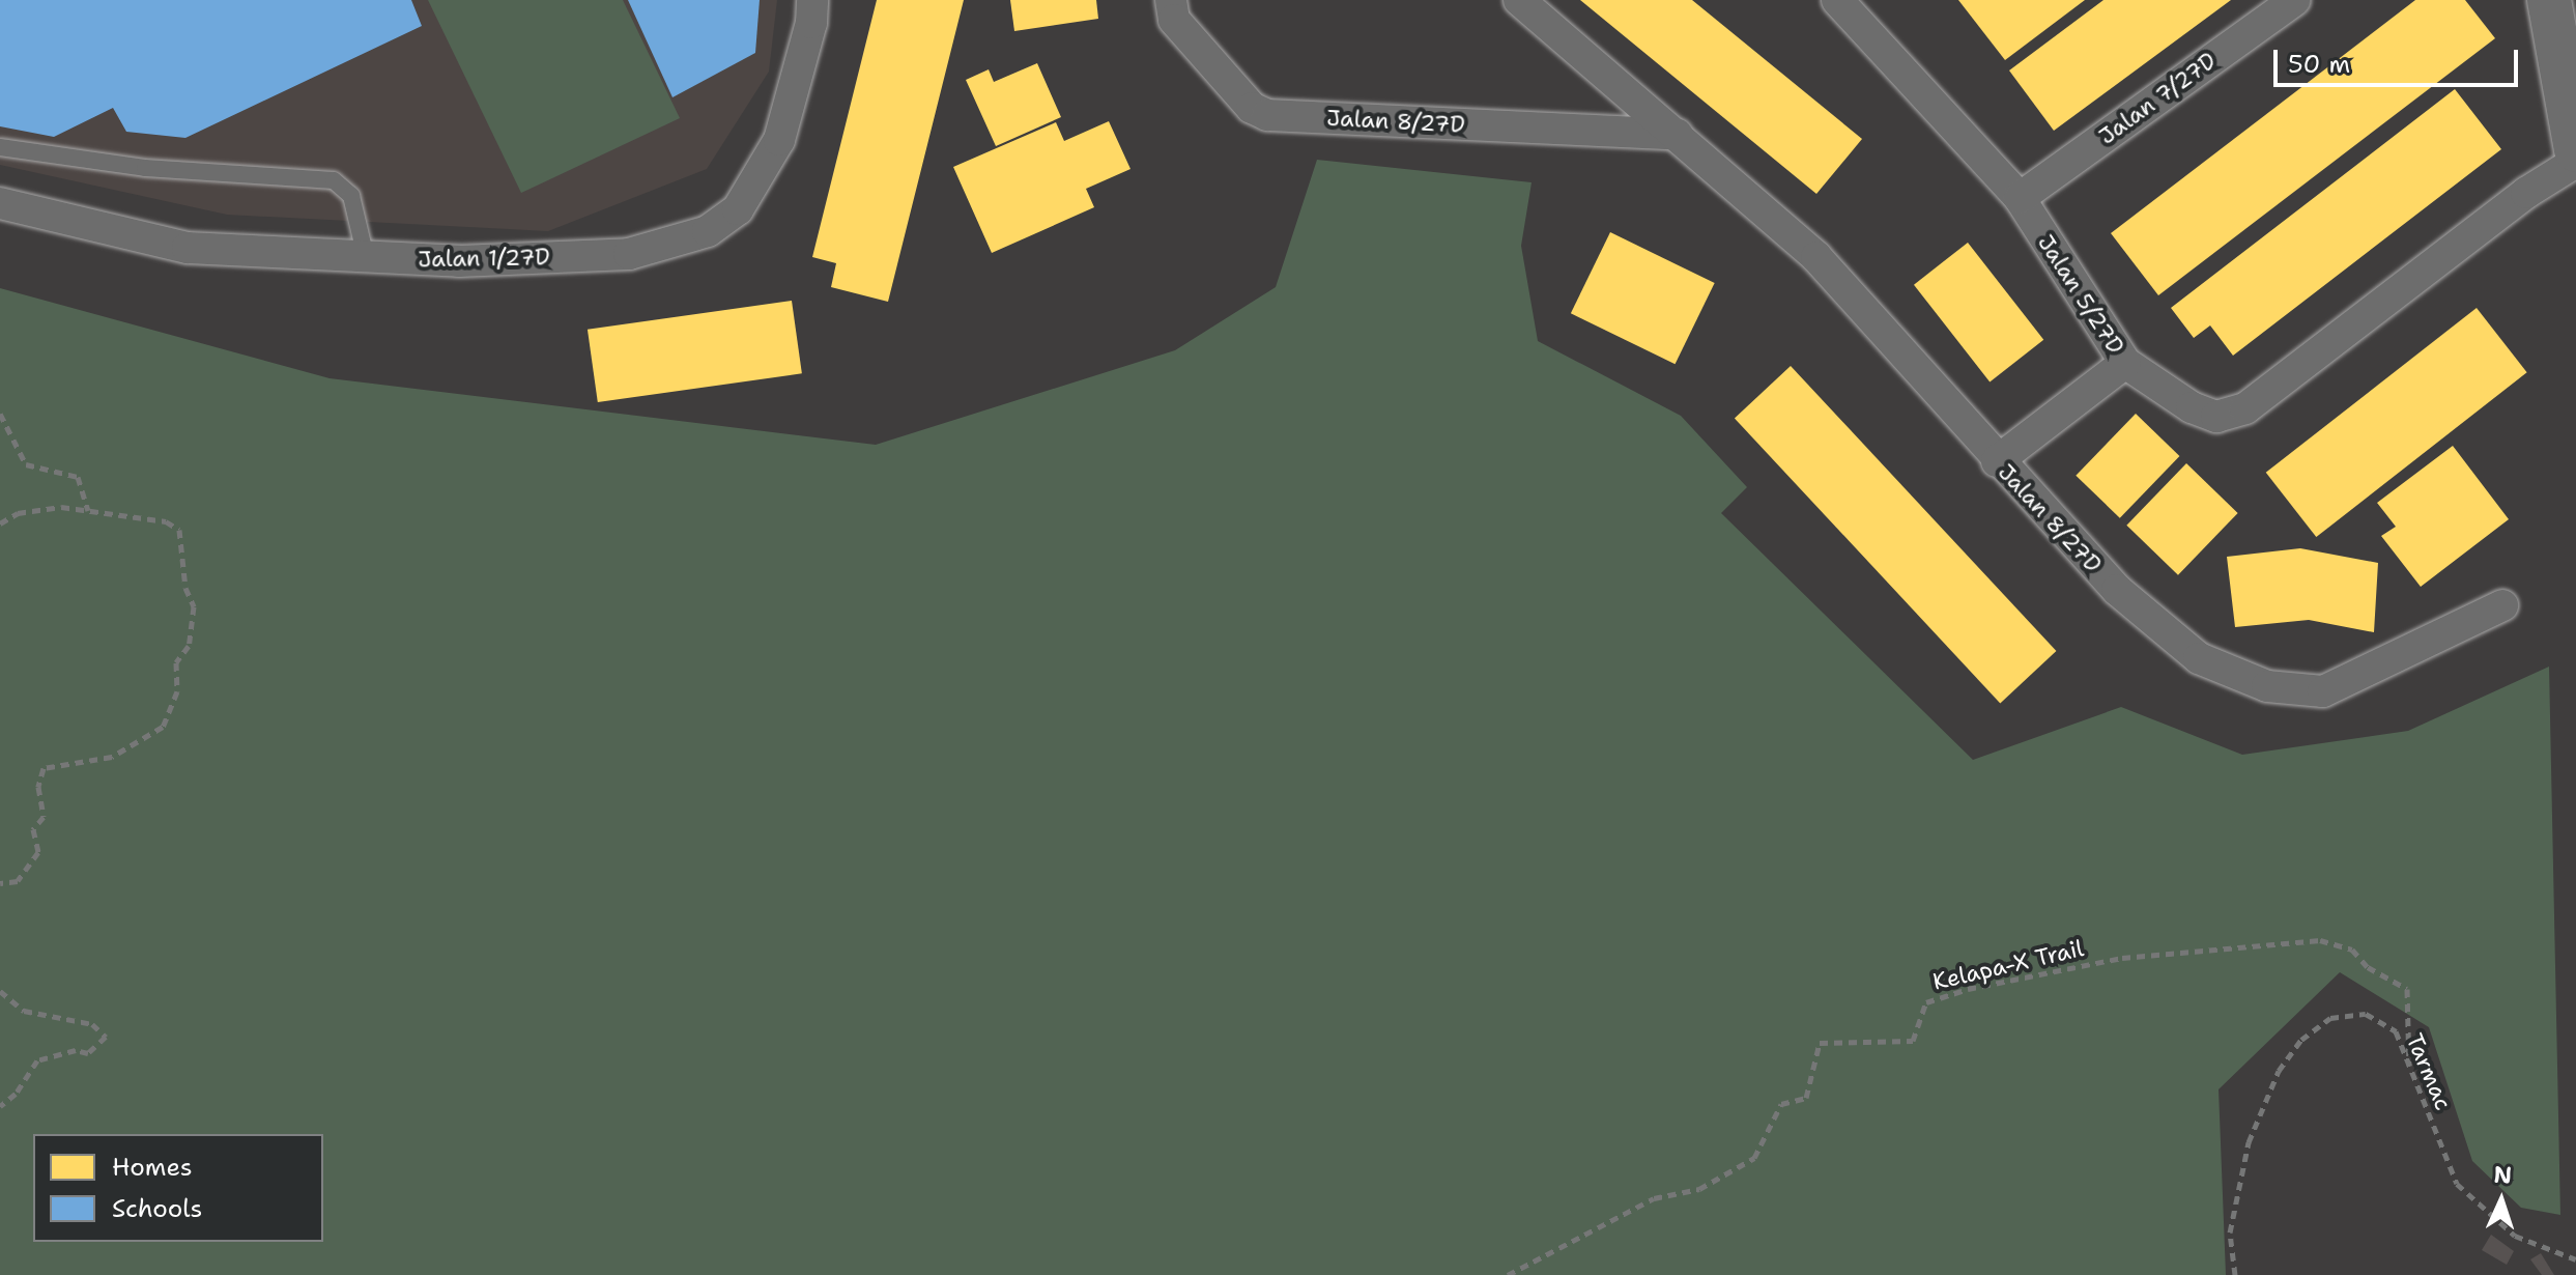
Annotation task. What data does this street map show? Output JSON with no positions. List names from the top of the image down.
{
  "streets": {
    "street": [
      "Jalan 7/27D",
      "Jalan 8/27D",
      "Jalan 1/27D",
      "Jalan 5/27D"
    ],
    "path": ["Kelapa-X Trail", "Tarmac"]
  },
  "crossings": [
    ["Jalan 7/27D", "Jalan 5/27D"],
    ["Kelapa-X Trail", "Tarmac"]
  ],
  "legend": ["Homes", "Schools"],
  "scale_bar": "50 m",
  "north": "top"
}
